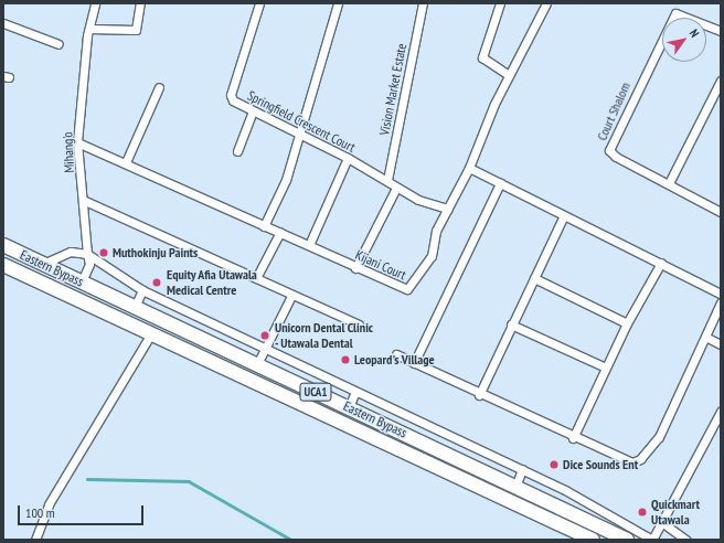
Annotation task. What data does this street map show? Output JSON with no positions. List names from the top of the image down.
{
  "streets": {
    "main road": ["Eastern Bypass", "UCA1"],
    "street": [
      "Vision Market Estate",
      "Court Shalom",
      "Springfield Crescent Court",
      "Mihang'o",
      "Kijani Court"
    ]
  },
  "crossings": [
    ["Vision Market Estate", "Springfield Crescent Court"],
    ["Springfield Crescent Court", "Kijani Court"],
    ["Mihang'o", "Kijani Court"],
    ["Mihang'o", "Eastern Bypass"]
  ],
  "places": [
    "Muthokinju Paints",
    "Equity Afia Utawala Medical Centre",
    "Unicorn Dental Clinic - Utawala Dental",
    "Leopard's Village",
    "Dice Sounds Ent",
    "Quickmart Utawala"
  ],
  "scale_bar": "100 m",
  "north": "top right"
}
